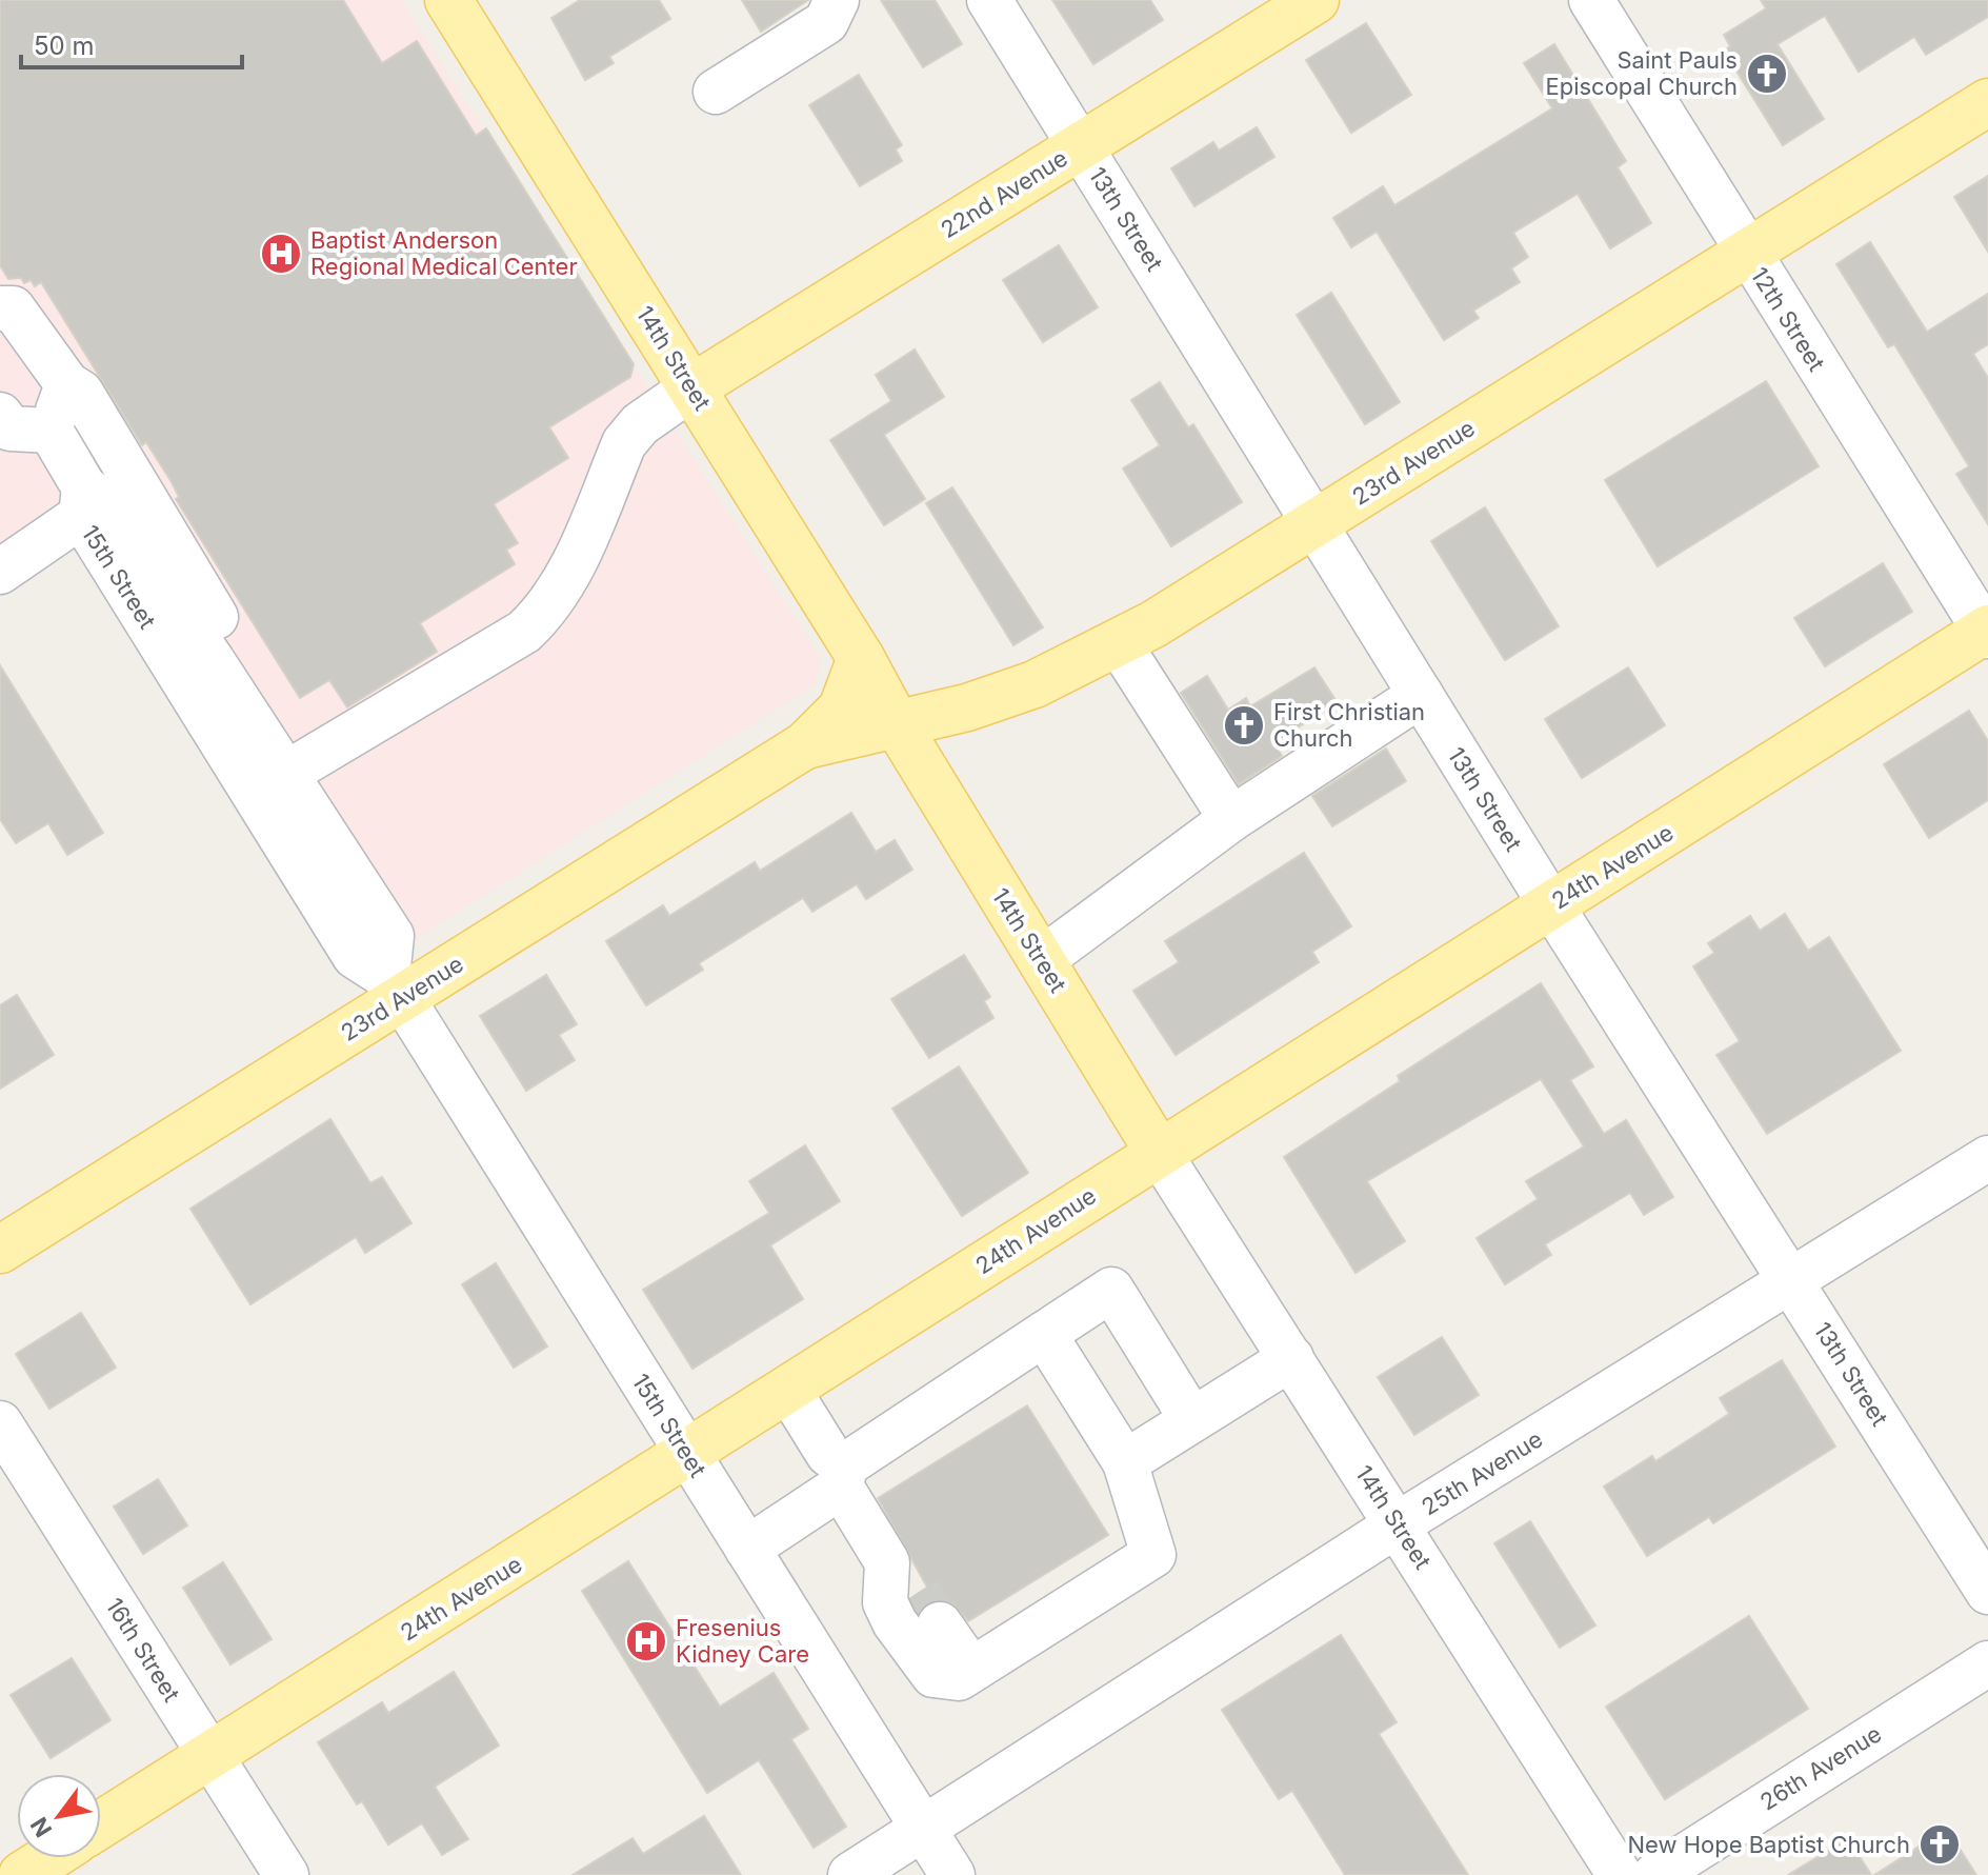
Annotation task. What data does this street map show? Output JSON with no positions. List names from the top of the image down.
{
  "streets": {
    "main road": [
      "22nd Avenue",
      "14th Street",
      "23rd Avenue",
      "24th Avenue"
    ],
    "street": [
      "13th Street",
      "12th Street",
      "15th Street",
      "25th Avenue",
      "16th Street",
      "26th Avenue"
    ]
  },
  "crossings": [
    ["22nd Avenue", "13th Street"],
    ["22nd Avenue", "14th Street"],
    ["13th Street", "23rd Avenue"],
    ["13th Street", "24th Avenue"],
    ["13th Street", "25th Avenue"],
    ["12th Street", "23rd Avenue"],
    ["12th Street", "24th Avenue"],
    ["14th Street", "23rd Avenue"],
    ["14th Street", "24th Avenue"],
    ["14th Street", "25th Avenue"],
    ["23rd Avenue", "15th Street"],
    ["15th Street", "24th Avenue"],
    ["15th Street", "25th Avenue"],
    ["24th Avenue", "16th Street"]
  ],
  "places": {
    "church": ["Saint Pauls Episcopal Church", "First Christian Church", "New Hope Baptist Church"],
    "hospital": ["Baptist Anderson Regional Medical Center", "Fresenius Kidney Care"]
  },
  "scale_bar": "50 m",
  "north": "bottom left"
}
